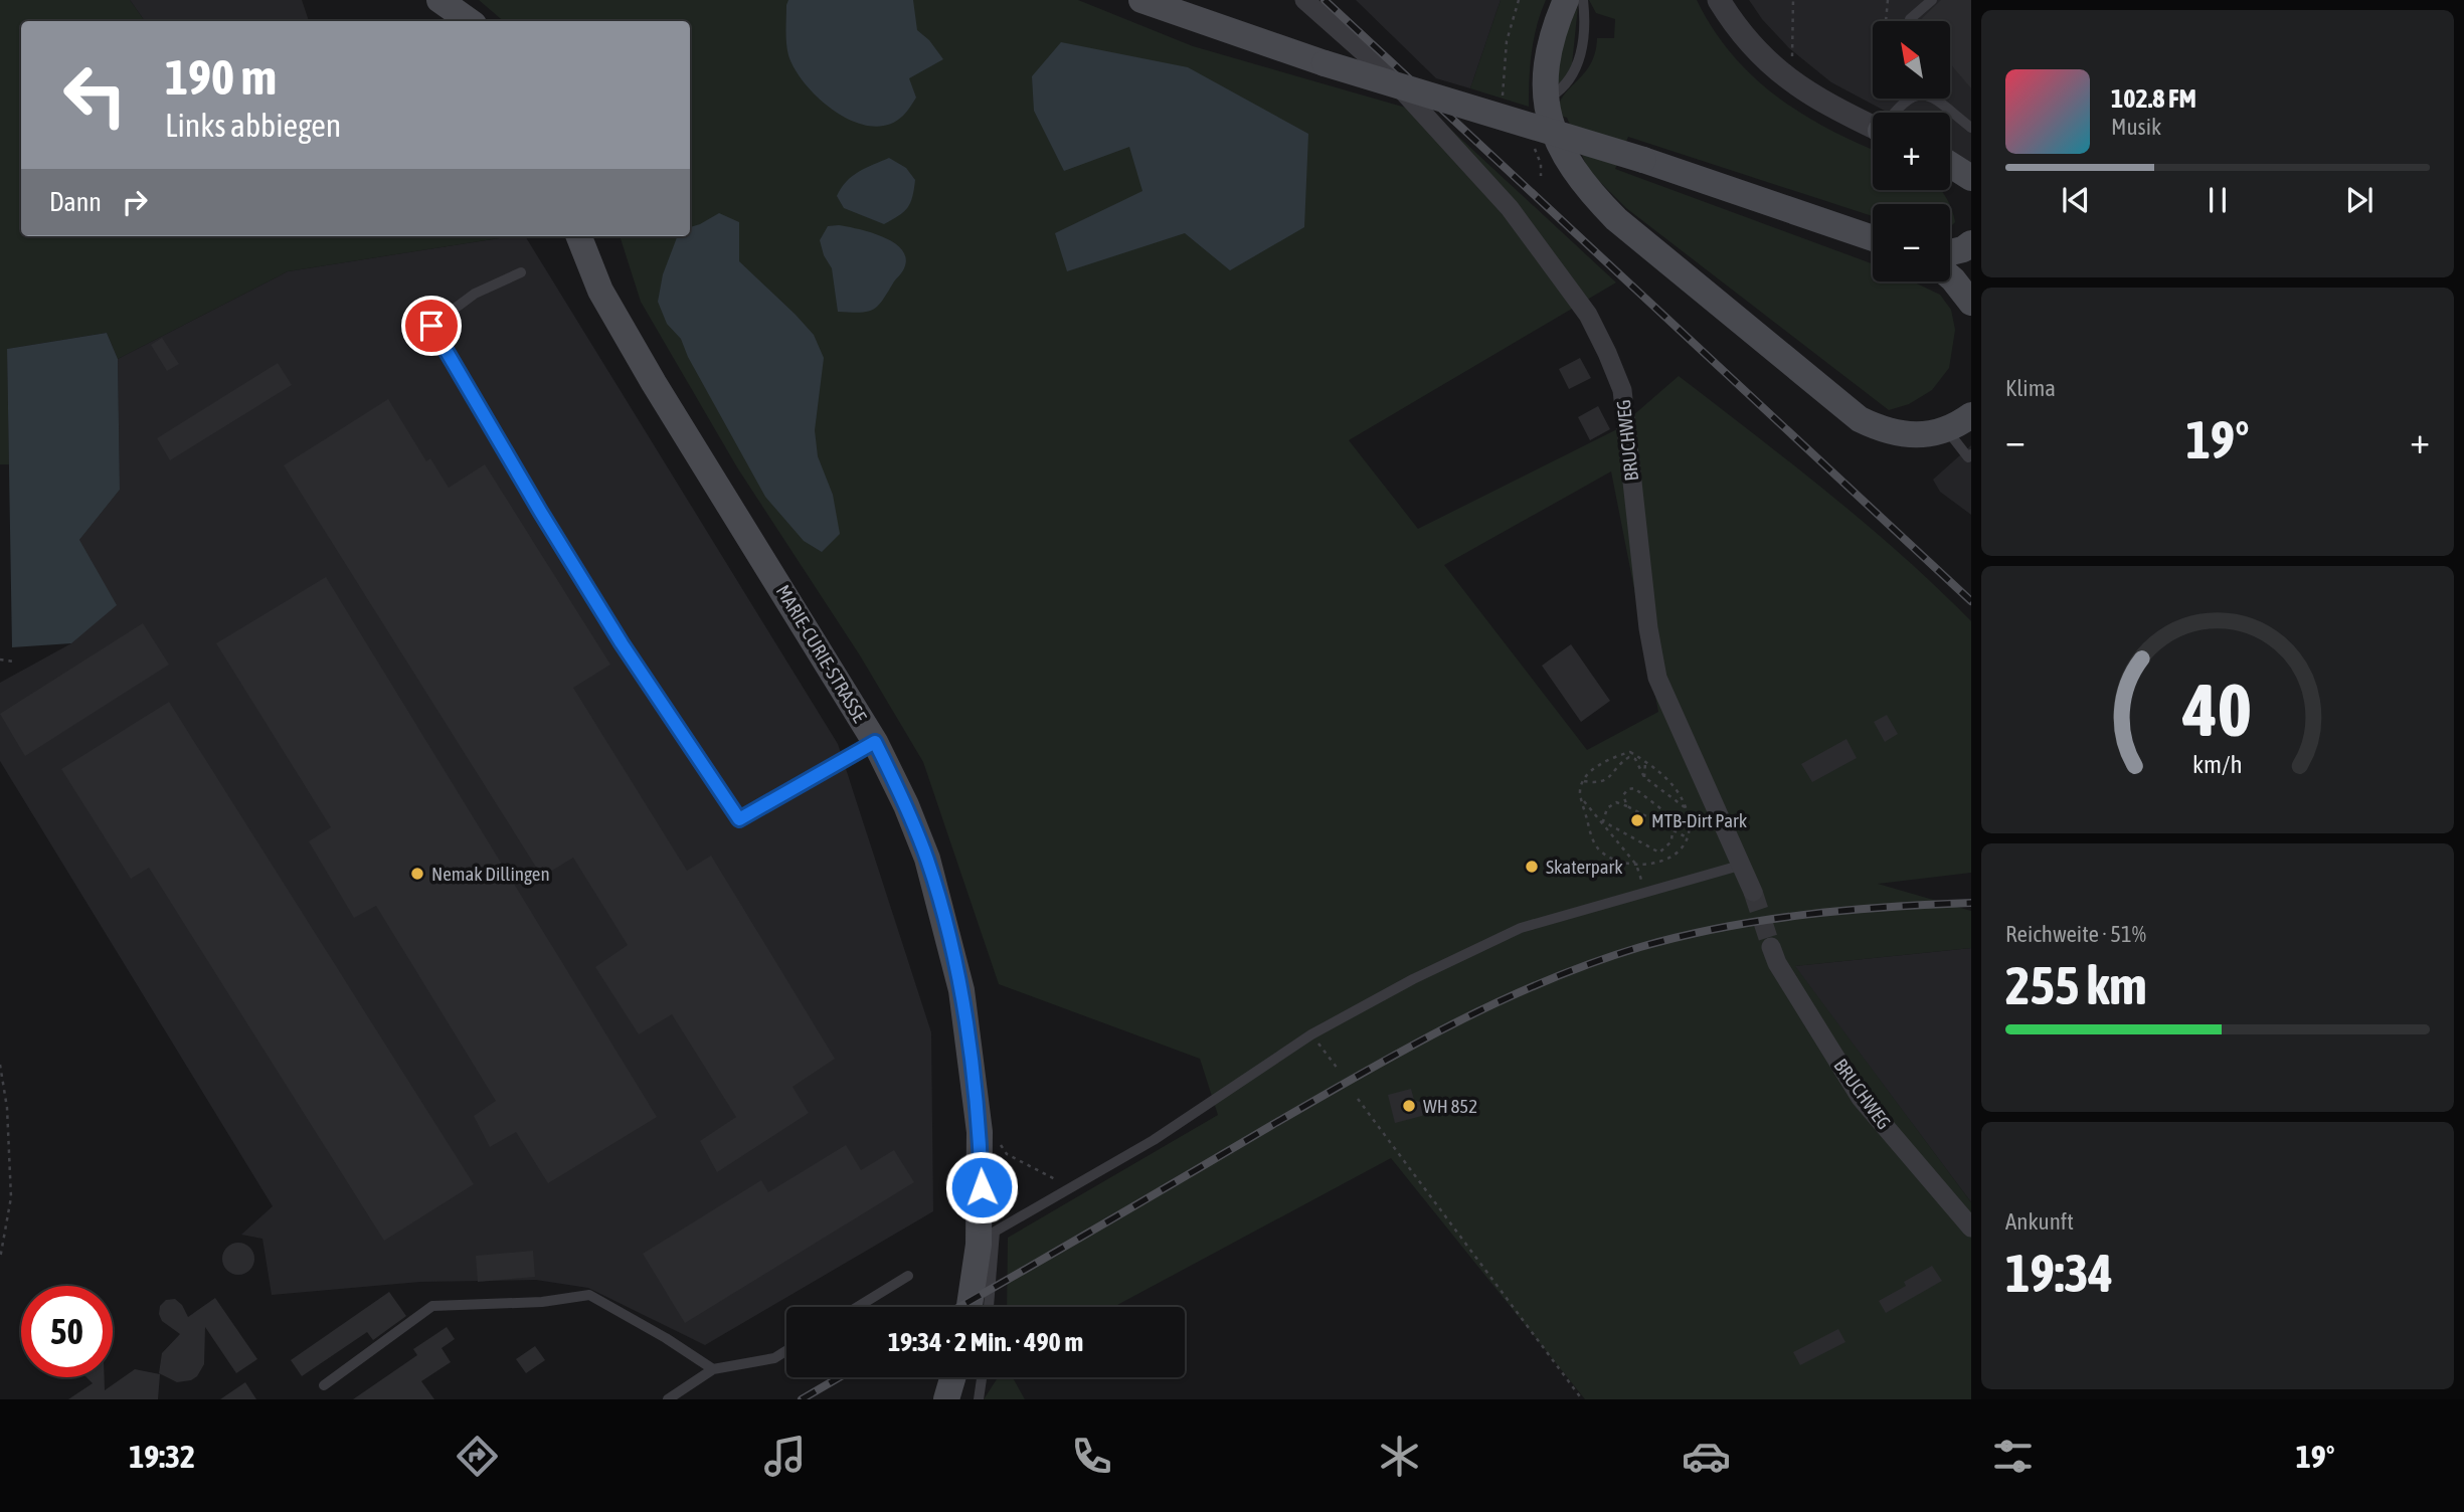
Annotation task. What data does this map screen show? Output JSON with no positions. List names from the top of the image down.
{
  "streets": {
    "main road": ["MARIE-CURIE-STRASSE"],
    "street": ["BRUCHWEG"]
  },
  "places": [
    "MTB-Dirt Park",
    "Skaterpark",
    "Nemak Dillingen",
    "WH 852"
  ],
  "north": "top left",
  "page": {
    "map_buttons": ["+", "−"],
    "turn": ["190 m", "Links abbiegen"],
    "song": ["102.8 FM", "Musik"],
    "then": "Dann",
    "tile": [
      "Klima",
      ["Reichweite · 51%", "255 km"],
      ["Ankunft", "19:34"]
    ],
    "heat": ["−", "19°", "+"],
    "limit": "50",
    "trip": "19:34 · 2 Min. · 490 m",
    "tabs": ["19:32", "19°"],
    "gauge": ["40", "km/h"]
  }
}
